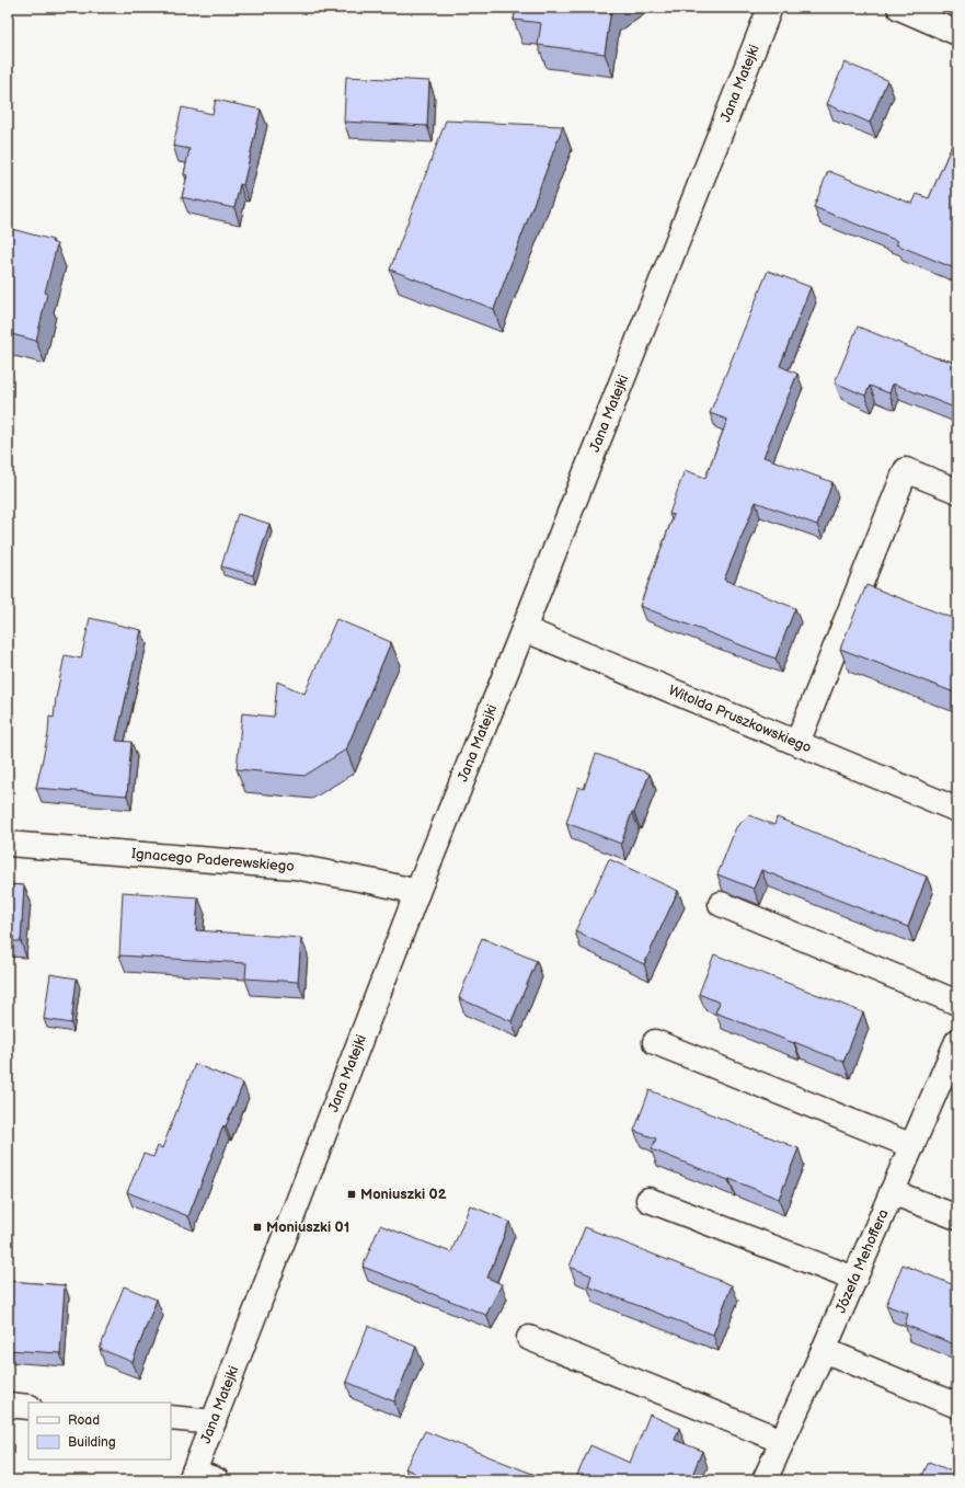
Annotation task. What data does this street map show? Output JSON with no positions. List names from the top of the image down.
{
  "streets": {
    "street": [
      "Jana Matejki",
      "Witolda Pruszkowskiego",
      "Ignacego Paderewskiego",
      "Józefa Mehoffera"
    ]
  },
  "crossings": [
    ["Jana Matejki", "Witolda Pruszkowskiego"],
    ["Jana Matejki", "Ignacego Paderewskiego"]
  ],
  "places": {
    "transit": ["Moniuszki 02", "Moniuszki 01"]
  },
  "legend": ["Road", "Building"]
}
